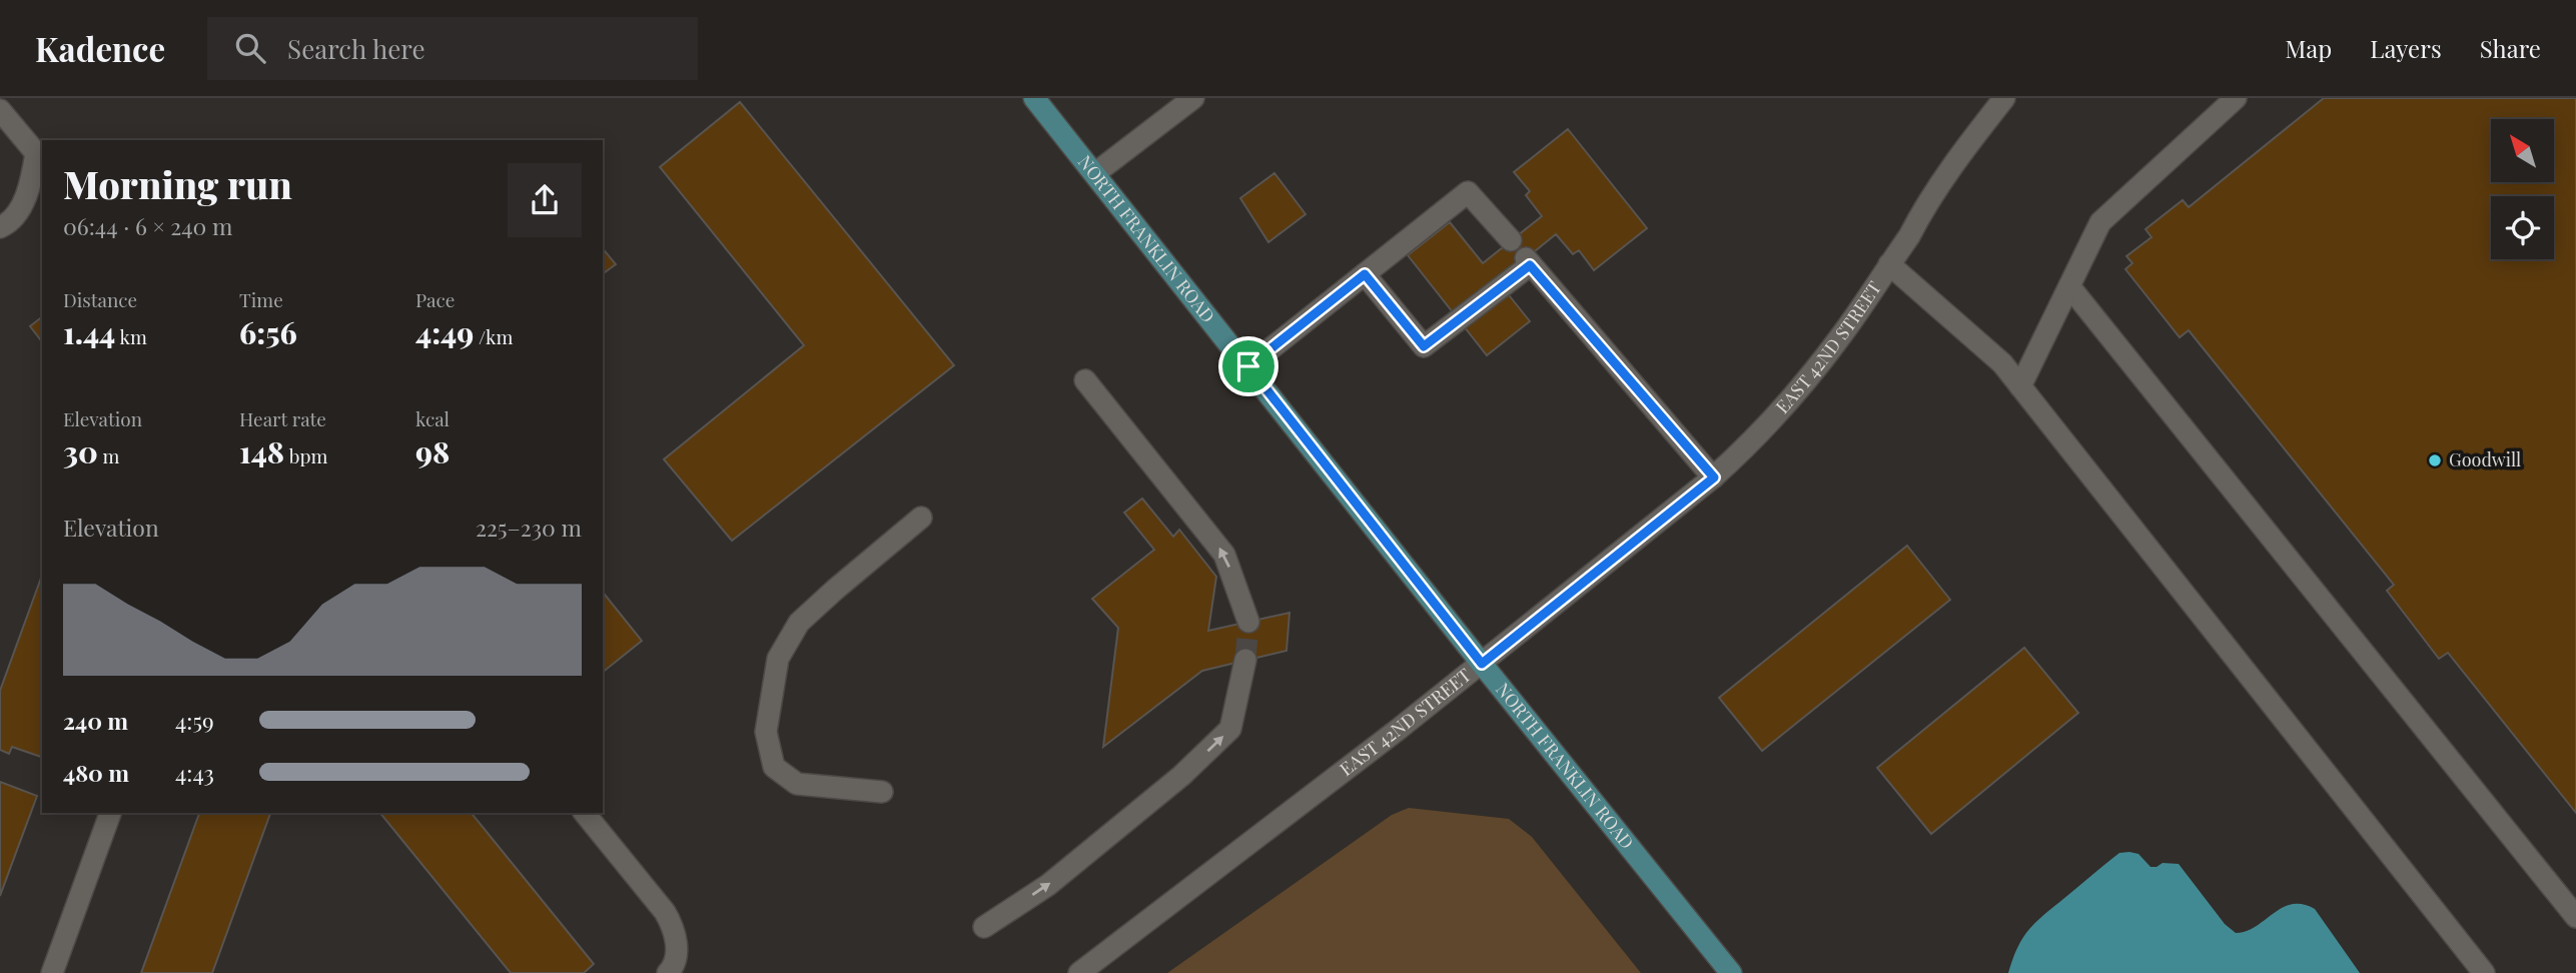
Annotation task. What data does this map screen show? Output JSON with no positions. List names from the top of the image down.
{
  "streets": {
    "main road": ["NORTH FRANKLIN ROAD"],
    "street": ["EAST 42ND STREET"]
  },
  "crossings": [
    ["NORTH FRANKLIN ROAD", "EAST 42ND STREET"]
  ],
  "places": ["Goodwill"],
  "north": "top left",
  "page": {
    "header": "Kadence",
    "search": "Search here",
    "nav": ["Map", "Layers", "Share"],
    "heading": ["Morning run", "06:44 · 6 × 240 m"],
    "stats": [
      ["Distance", "1.44 km"],
      ["Time", "6:56"],
      ["Pace", "4:49 /km"],
      ["Elevation", "30 m"],
      ["Heart rate", "148 bpm"],
      ["kcal", "98"]
    ],
    "chart": ["Elevation", "225–230 m"],
    "list": [
      {
        "name": "240 m",
        "note": "4:59"
      },
      {
        "name": "480 m",
        "note": "4:43"
      }
    ]
  }
}
